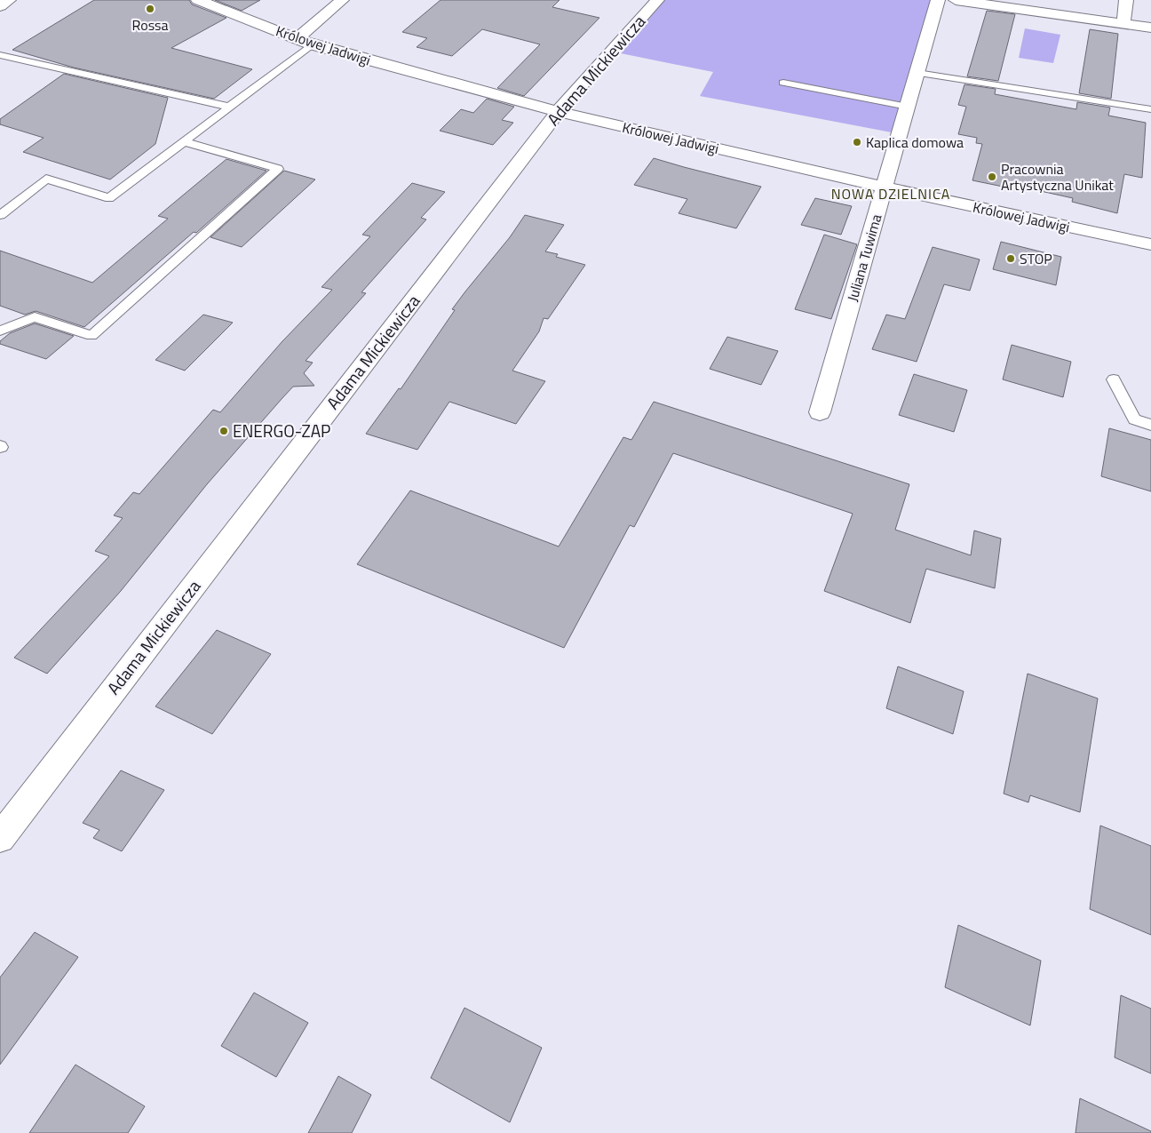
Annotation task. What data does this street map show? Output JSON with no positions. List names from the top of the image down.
{
  "streets": {
    "street": ["Królowej Jadwigi", "Adama Mickiewicza", "Juliana Tuwima"]
  },
  "crossings": [
    ["Królowej Jadwigi", "Adama Mickiewicza"],
    ["Królowej Jadwigi", "Juliana Tuwima"]
  ],
  "districts": ["NOWA DZIELNICA"],
  "places": [
    "Rossa",
    "Kaplica domowa",
    "Pracownia Artystyczna Unikat",
    "STOP",
    "ENERGO-ZAP"
  ]
}
